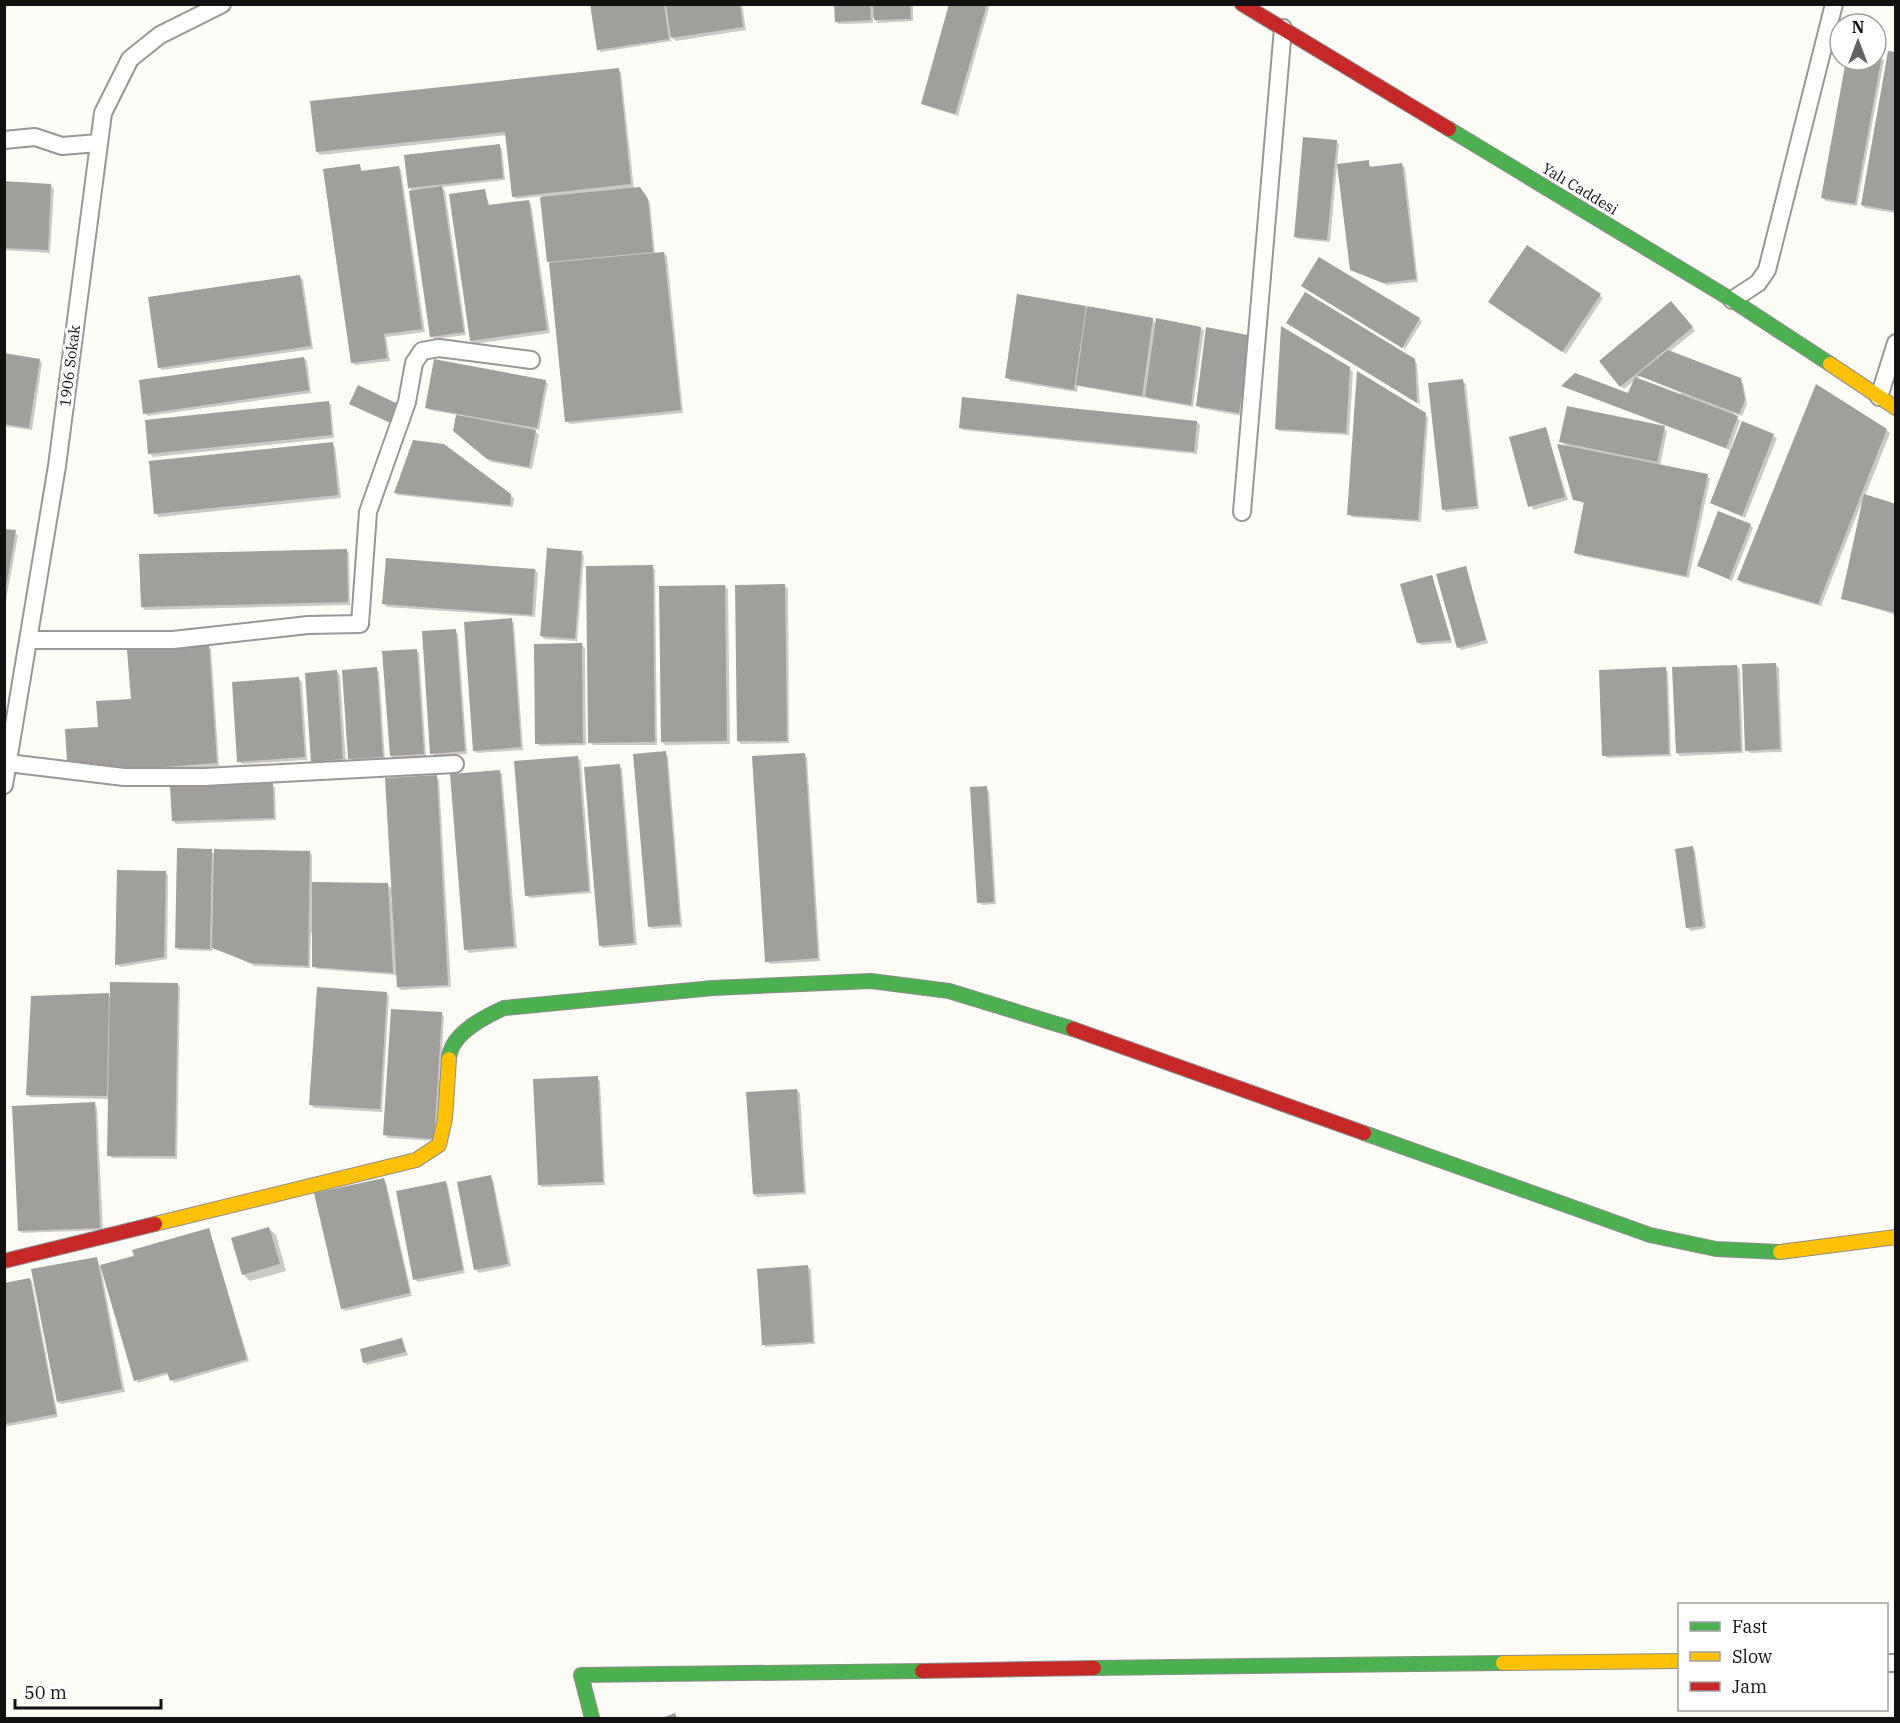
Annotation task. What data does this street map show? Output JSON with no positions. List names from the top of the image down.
{
  "streets": {
    "street": ["Yalı Caddesi", "1906 Sokak"]
  },
  "legend": ["Fast", "Slow", "Jam"],
  "scale_bar": "50 m",
  "north": "top"
}
